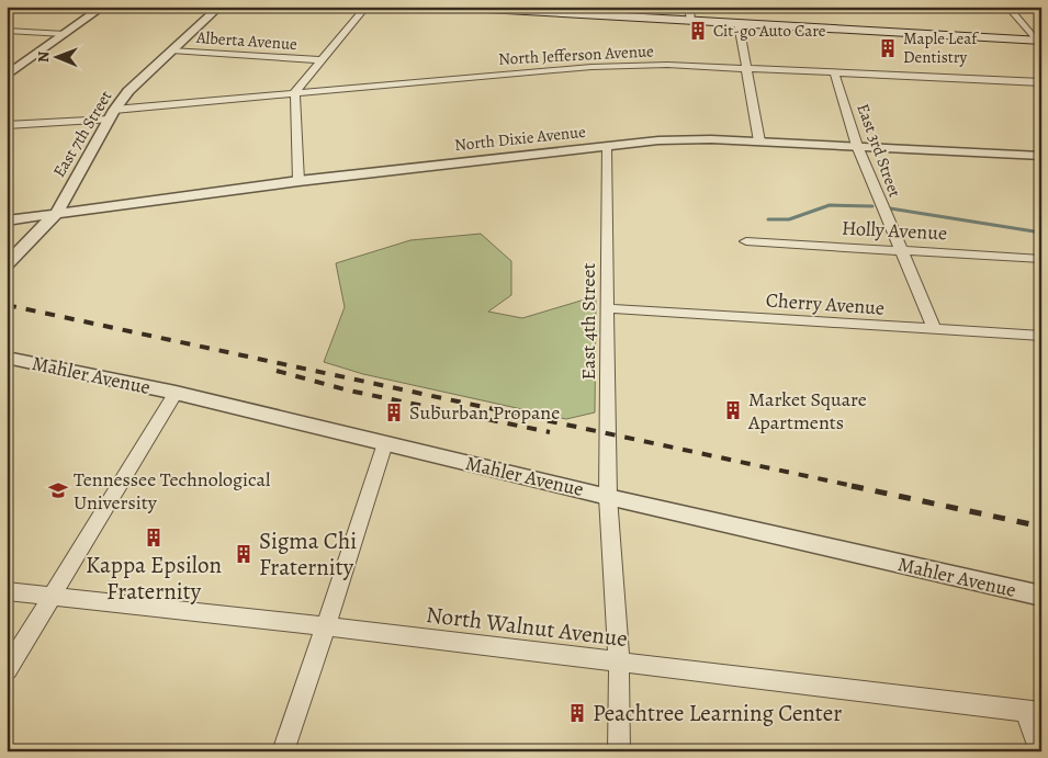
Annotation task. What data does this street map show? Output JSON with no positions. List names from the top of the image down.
{
  "streets": {
    "street": [
      "Alberta Avenue",
      "North Jefferson Avenue",
      "East 7th Street",
      "North Dixie Avenue",
      "East 3rd Street",
      "Holly Avenue",
      "Cherry Avenue",
      "East 4th Street",
      "Mahler Avenue",
      "North Walnut Avenue"
    ]
  },
  "crossings": [
    ["Alberta Avenue", "East 7th Street"],
    ["North Jefferson Avenue", "East 7th Street"],
    ["North Jefferson Avenue", "East 3rd Street"],
    ["East 7th Street", "North Dixie Avenue"],
    ["North Dixie Avenue", "East 3rd Street"],
    ["North Dixie Avenue", "East 4th Street"],
    ["East 3rd Street", "Holly Avenue"],
    ["East 3rd Street", "Cherry Avenue"],
    ["Cherry Avenue", "East 4th Street"],
    ["East 4th Street", "Mahler Avenue"],
    ["East 4th Street", "North Walnut Avenue"]
  ],
  "places": {
    "building": [
      "Cit-go Auto Care",
      "Maple Leaf Dentistry",
      "Market Square Apartments",
      "Suburban Propane",
      "Kappa Epsilon Fraternity",
      "Sigma Chi Fraternity",
      "Peachtree Learning Center"
    ],
    "school or university": ["Tennessee Technological University"]
  },
  "north": "left"
}
